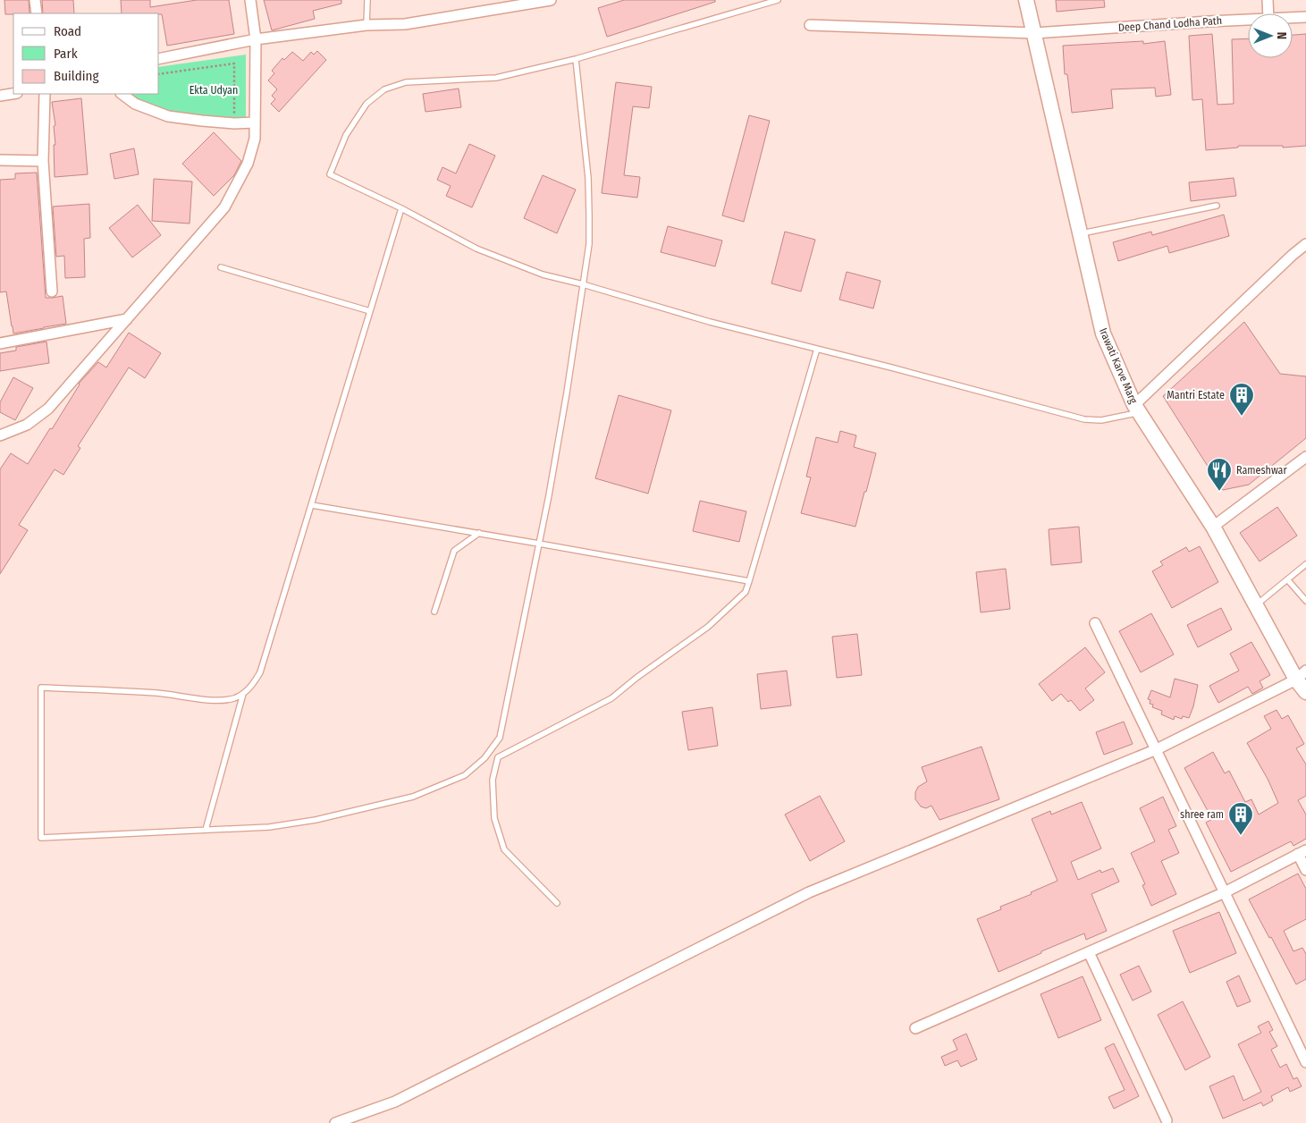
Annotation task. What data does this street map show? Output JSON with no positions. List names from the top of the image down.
{
  "streets": {
    "main road": ["Irawati Karve Marg"],
    "street": ["Deep Chand Lodha Path"]
  },
  "crossings": [
    ["Deep Chand Lodha Path", "Irawati Karve Marg"]
  ],
  "parks": ["Ekta Udyan"],
  "places": {
    "building": ["Mantri Estate", "shree ram"],
    "restaurant": ["Rameshwar"]
  },
  "legend": ["Road", "Park", "Building"],
  "north": "right"
}
